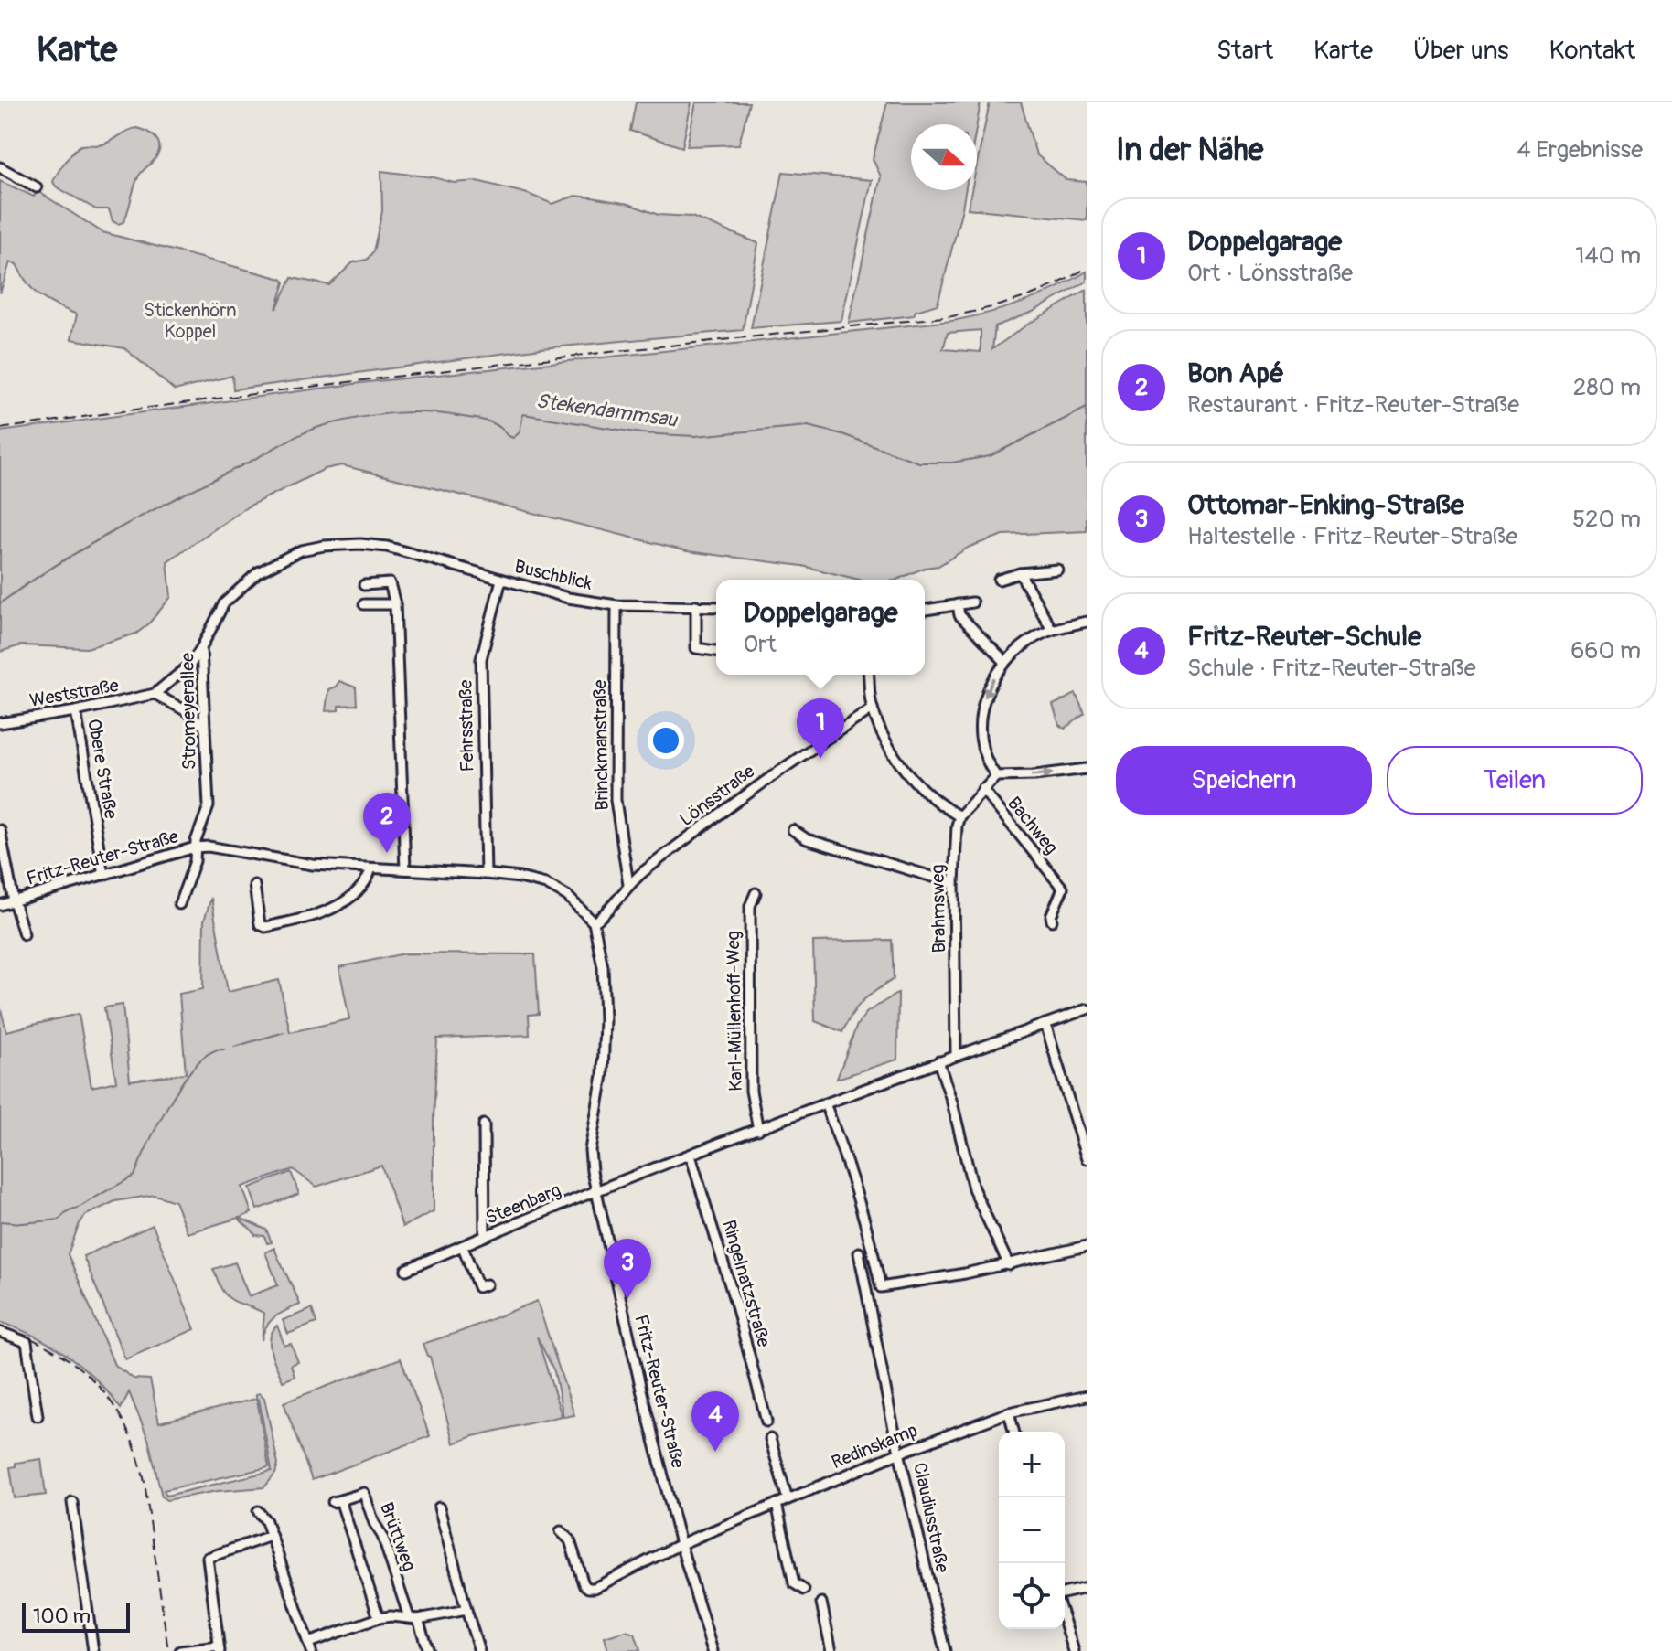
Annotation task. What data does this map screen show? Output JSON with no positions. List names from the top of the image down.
{
  "streets": {
    "street": [
      "Buschblick",
      "Weststraße",
      "Stromeyerallee",
      "Fehrsstraße",
      "Brinckmanstraße",
      "Obere Straße",
      "Lönsstraße",
      "Bachweg",
      "Fritz-Reuter-Straße",
      "Brahmsweg",
      "Karl-Müllenhoff-Weg",
      "Steenbarg",
      "Ringelnatzstraße",
      "Redinskamp",
      "Claudiusstraße",
      "Brüttweg"
    ]
  },
  "crossings": [
    ["Buschblick", "Stromeyerallee"],
    ["Buschblick", "Fehrsstraße"],
    ["Buschblick", "Brinckmanstraße"],
    ["Weststraße", "Stromeyerallee"],
    ["Weststraße", "Obere Straße"],
    ["Stromeyerallee", "Fritz-Reuter-Straße"],
    ["Fehrsstraße", "Fritz-Reuter-Straße"],
    ["Brinckmanstraße", "Lönsstraße"],
    ["Obere Straße", "Fritz-Reuter-Straße"],
    ["Lönsstraße", "Fritz-Reuter-Straße"],
    ["Fritz-Reuter-Straße", "Steenbarg"],
    ["Fritz-Reuter-Straße", "Redinskamp"],
    ["Brahmsweg", "Steenbarg"],
    ["Karl-Müllenhoff-Weg", "Steenbarg"],
    ["Steenbarg", "Ringelnatzstraße"],
    ["Redinskamp", "Claudiusstraße"]
  ],
  "water": ["Stekendammsau"],
  "parks": ["Stickenhörn Koppel"],
  "scale_bar": "100 m",
  "north": "right",
  "page": {
    "header": "Karte",
    "nav": [
      "Start",
      "Karte",
      "Über uns",
      "Kontakt"
    ],
    "heading": ["In der Nähe", "4 Ergebnisse"],
    "list": [
      {
        "mark": "1",
        "name": "Doppelgarage",
        "note": "Ort · Lönsstraße",
        "value": "140 m"
      },
      {
        "mark": "2",
        "name": "Bon Apé",
        "note": "Restaurant · Fritz-Reuter-Straße",
        "value": "280 m"
      },
      {
        "mark": "3",
        "name": "Ottomar-Enking-Straße",
        "note": "Haltestelle · Fritz-Reuter-Straße",
        "value": "520 m"
      },
      {
        "mark": "4",
        "name": "Fritz-Reuter-Schule",
        "note": "Schule · Fritz-Reuter-Straße",
        "value": "660 m"
      }
    ],
    "popup": ["Doppelgarage", "Ort"],
    "pins": [
      "1",
      "2",
      "3",
      "4"
    ],
    "buttons": ["Speichern", "Teilen"],
    "map_buttons": ["+", "−"],
    "scale": "100 m"
  }
}
